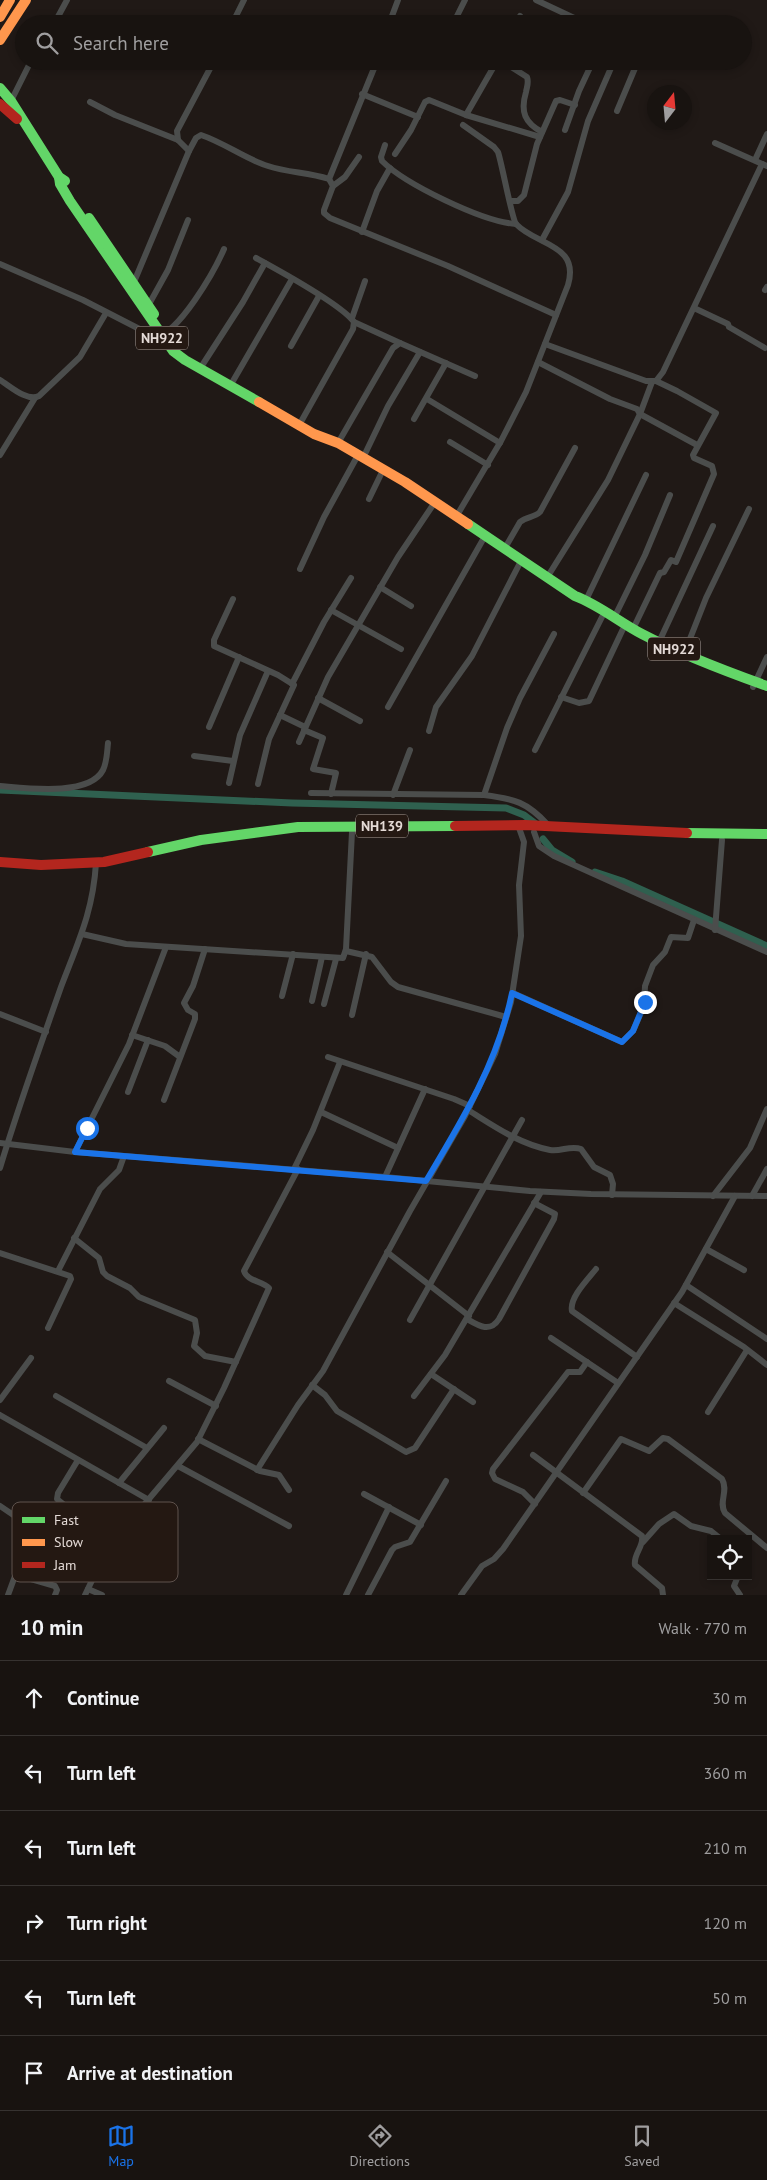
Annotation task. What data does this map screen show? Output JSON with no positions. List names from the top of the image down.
{
  "streets": {
    "main road": ["NH922", "NH139"]
  },
  "legend": ["Fast", "Slow", "Jam"],
  "north": "top",
  "page": {
    "search": "Search here",
    "heading": ["10 min", "Walk · 770 m"],
    "list": [
      ["Continue", "30 m"],
      ["Turn left", "360 m"],
      ["Turn left", "210 m"],
      ["Turn right", "120 m"],
      ["Turn left", "50 m"],
      "Arrive at destination"
    ],
    "nav": ["Map", "Directions", "Saved"]
  }
}
